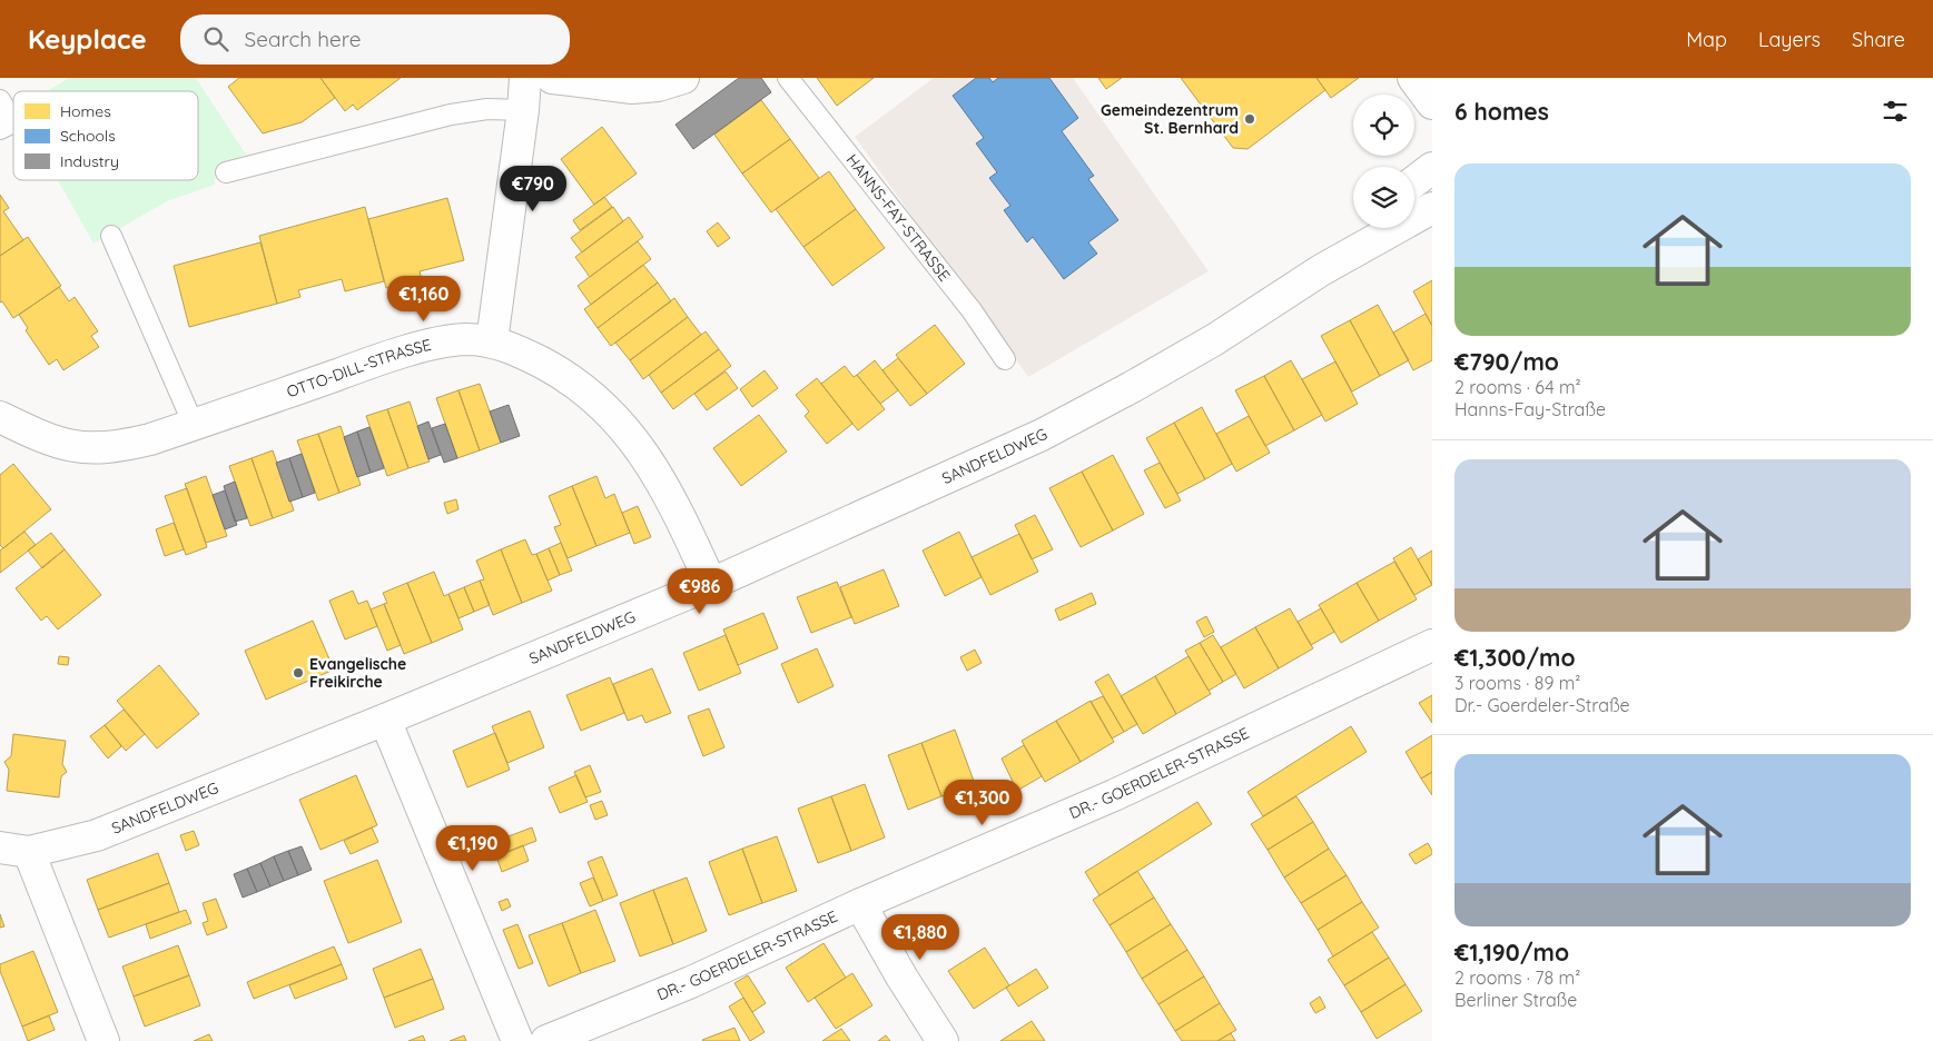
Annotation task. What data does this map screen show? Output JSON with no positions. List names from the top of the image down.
{
  "streets": {
    "street": ["OTTO-DILL-STRASSE", "SANDFELDWEG", "DR.- GOERDELER-STRASSE"],
    "lane": ["HANNS-FAY-STRASSE"]
  },
  "crossings": [
    ["OTTO-DILL-STRASSE", "SANDFELDWEG"]
  ],
  "places": ["Gemeindezentrum St. Bernhard", "Evangelische Freikirche"],
  "legend": ["Homes", "Schools", "Industry"],
  "page": {
    "header": "Keyplace",
    "search": "Search here",
    "nav": ["Map", "Layers", "Share"],
    "heading": "6 homes",
    "list": [
      {
        "name": "€790/mo",
        "note": "2 rooms · 64 m² · Hanns-Fay-Straße"
      },
      {
        "name": "€1,300/mo",
        "note": "3 rooms · 89 m² · Dr.- Goerdeler-Straße"
      },
      {
        "name": "€1,190/mo",
        "note": "2 rooms · 78 m² · Berliner Straße"
      }
    ],
    "price": [
      "€790",
      "€1,160",
      "€986",
      "€1,300",
      "€1,190",
      "€1,880"
    ]
  }
}
